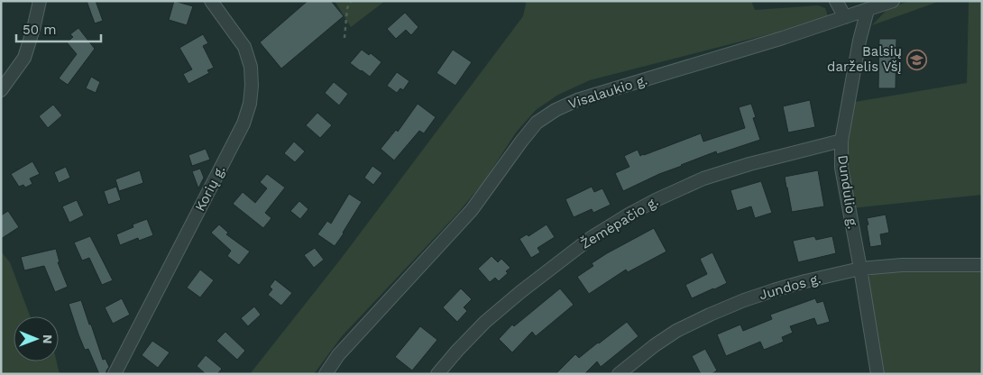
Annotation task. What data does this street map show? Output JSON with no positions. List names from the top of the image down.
{
  "streets": {
    "street": [
      "Visalaukio g.",
      "Korių g.",
      "Dundulio g.",
      "Žemėpačio g.",
      "Jundos g."
    ]
  },
  "crossings": [
    ["Visalaukio g.", "Dundulio g."],
    ["Dundulio g.", "Žemėpačio g."],
    ["Dundulio g.", "Jundos g."]
  ],
  "places": {
    "school or university": ["Balsių darželis VšĮ"]
  },
  "scale_bar": "50 m",
  "north": "right"
}
